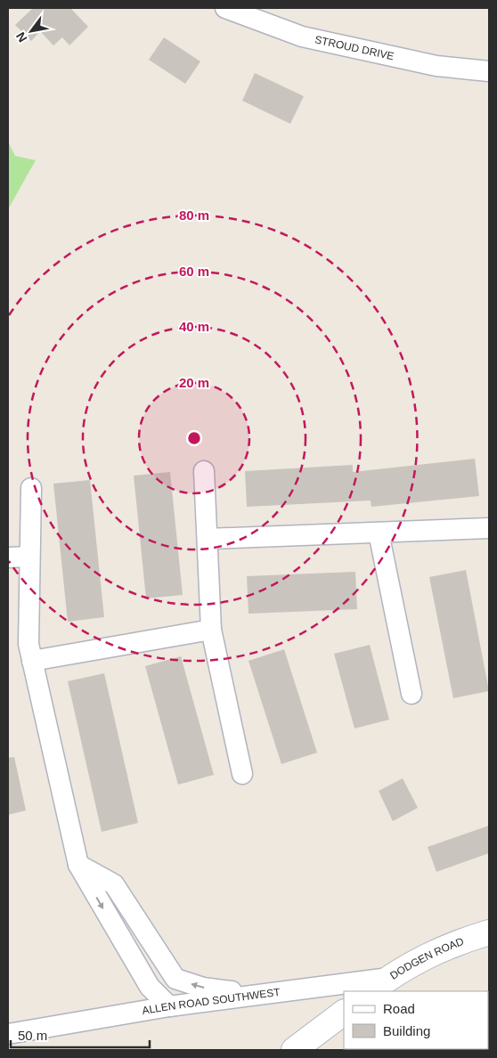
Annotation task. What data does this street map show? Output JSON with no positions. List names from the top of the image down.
{
  "streets": {
    "street": ["STROUD DRIVE", "DODGEN ROAD", "ALLEN ROAD SOUTHWEST"]
  },
  "crossings": [
    ["DODGEN ROAD", "ALLEN ROAD SOUTHWEST"]
  ],
  "legend": ["Road", "Building"],
  "scale_bar": "50 m",
  "north": "bottom left",
  "rings": [
    "80 m",
    "60 m",
    "40 m",
    "20 m"
  ]
}
